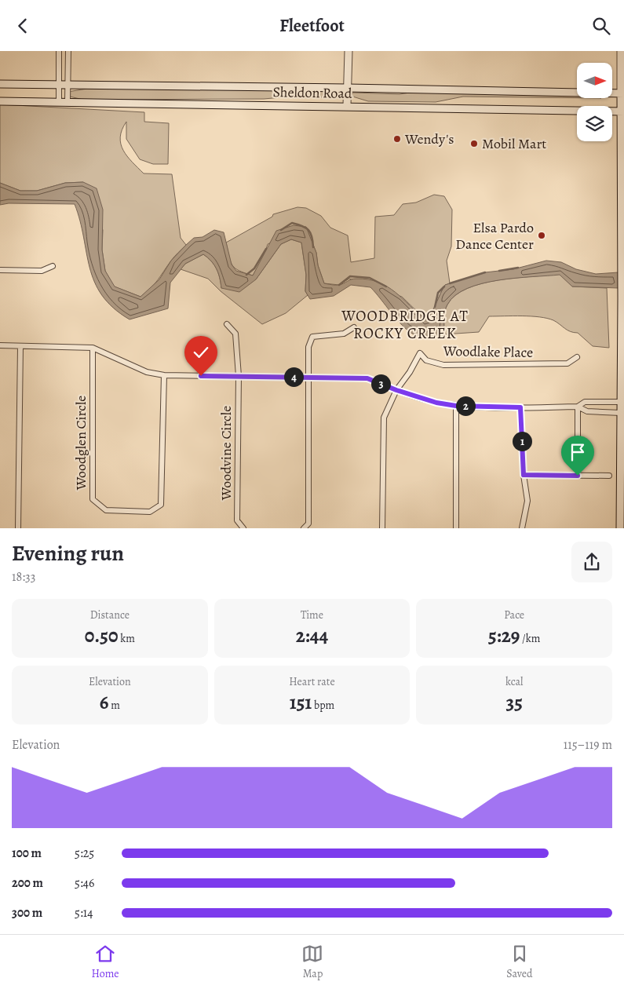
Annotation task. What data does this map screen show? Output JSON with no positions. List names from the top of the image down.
{
  "streets": {
    "main road": ["Sheldon Road"],
    "street": ["Woodlake Place", "Woodglen Circle", "Woodvine Circle"]
  },
  "districts": ["WOODBRIDGE AT ROCKY CREEK"],
  "places": ["Wendy's", "Mobil Mart", "Elsa Pardo Dance Center"],
  "north": "right",
  "page": {
    "header": "Fleetfoot",
    "pins": [
      "4",
      "3",
      "2",
      "1"
    ],
    "heading": ["Evening run", "18:33"],
    "stats": [
      ["Distance", "0.50 km"],
      ["Time", "2:44"],
      ["Pace", "5:29 /km"],
      ["Elevation", "6 m"],
      ["Heart rate", "151 bpm"],
      ["kcal", "35"]
    ],
    "chart": ["Elevation", "115–119 m"],
    "list": [
      {
        "name": "100 m",
        "note": "5:25"
      },
      {
        "name": "200 m",
        "note": "5:46"
      },
      {
        "name": "300 m",
        "note": "5:14"
      }
    ],
    "tabs": ["Home", "Map", "Saved"]
  }
}
